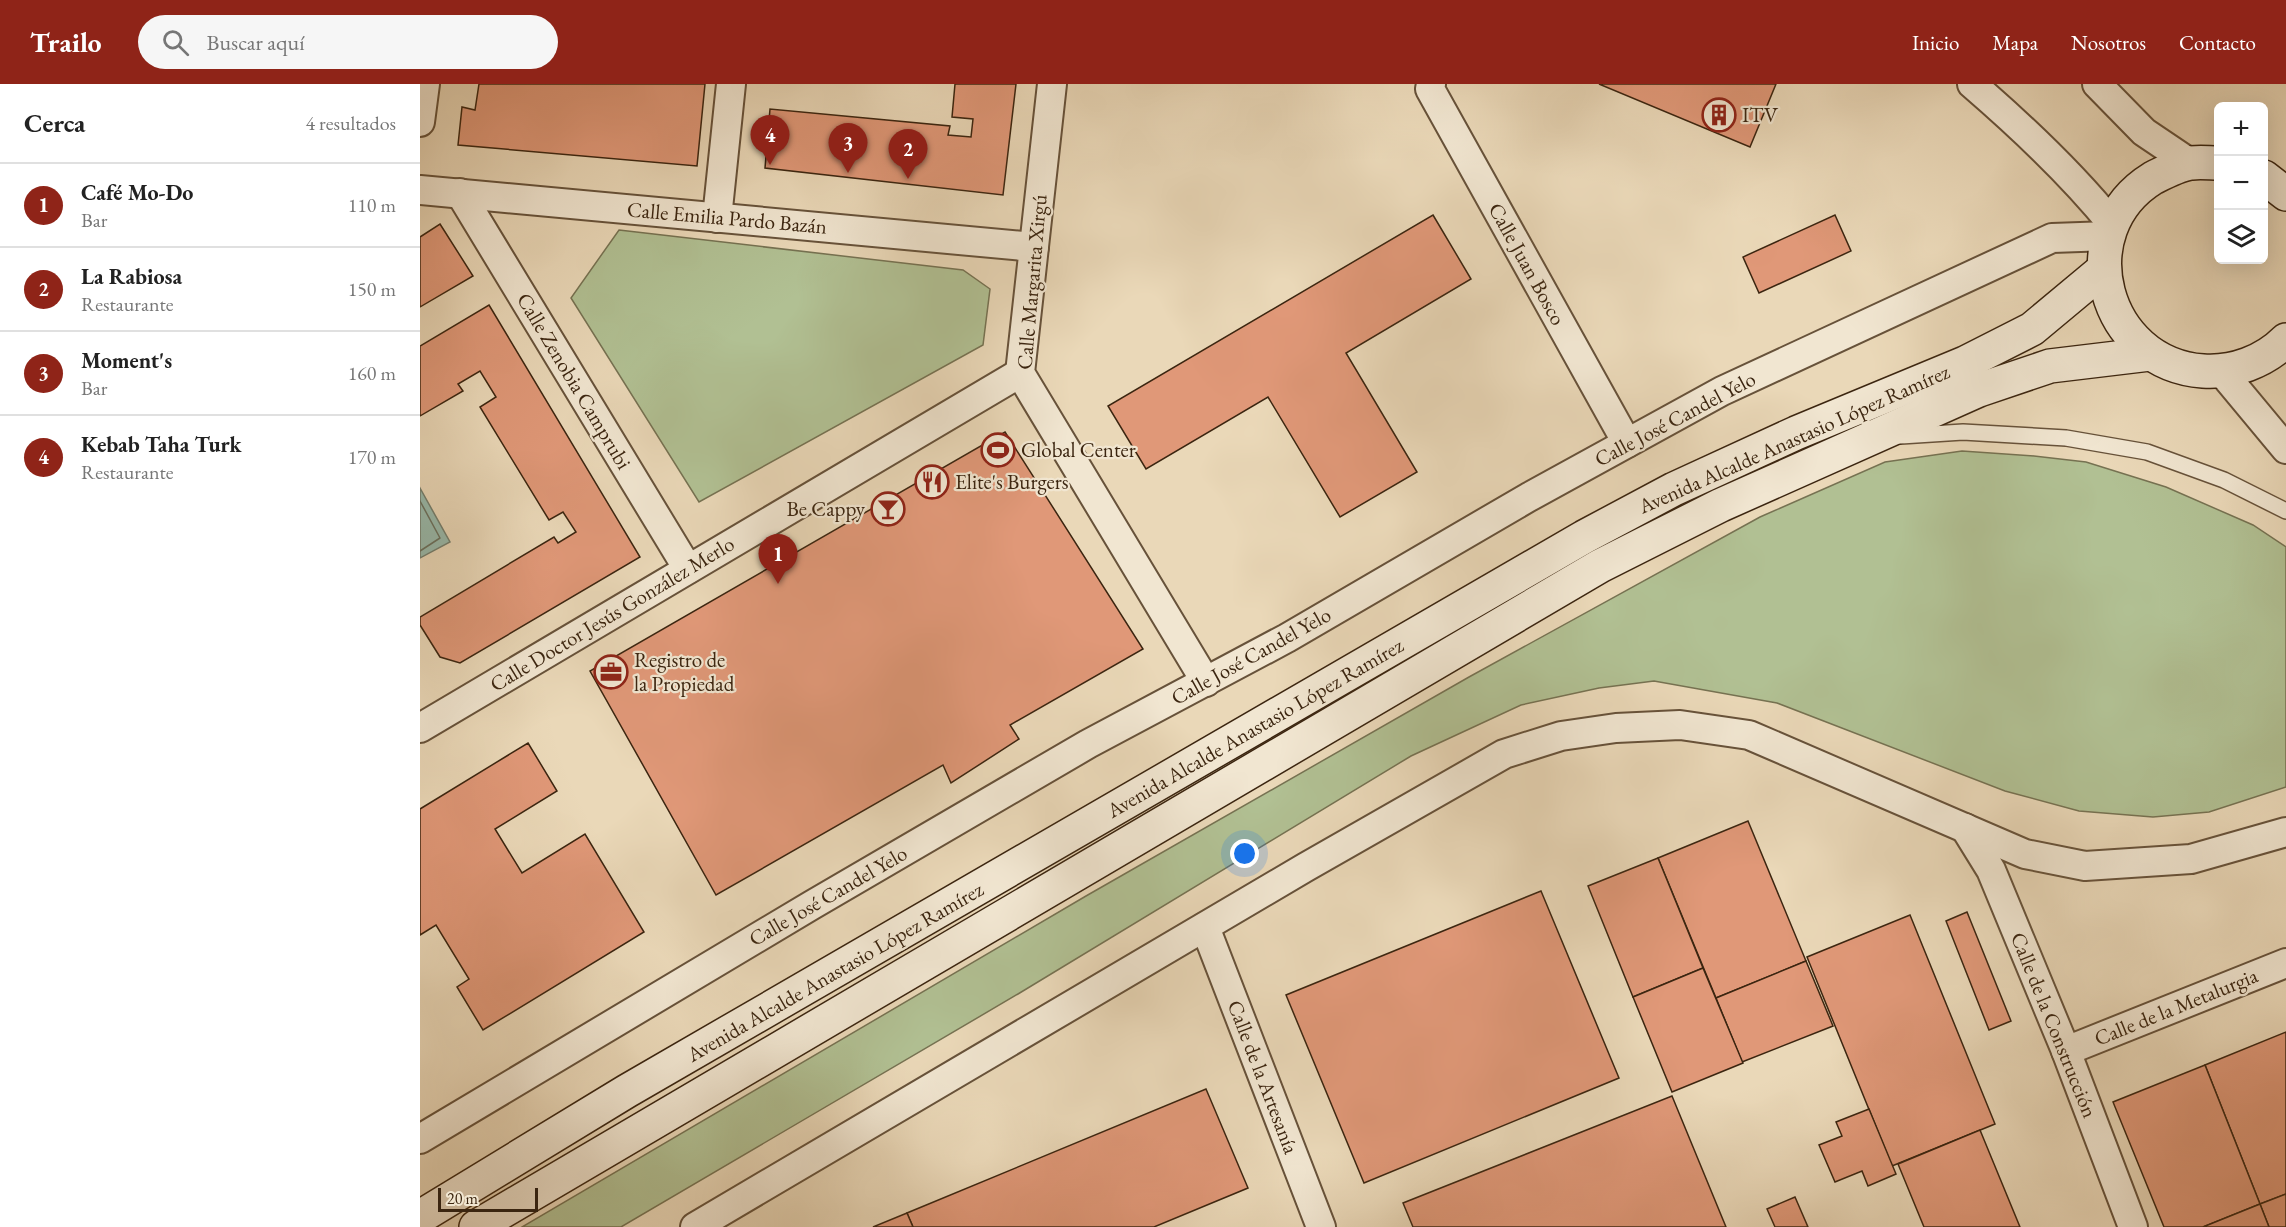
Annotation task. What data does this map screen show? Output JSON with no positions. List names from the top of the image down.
{
  "streets": {
    "street": [
      "Calle Emilia Pardo Bazán",
      "Calle Juan Bosco",
      "Calle Margarita Xirgú",
      "Calle Zenobia Camprubi",
      "Calle José Candel Yelo",
      "Avenida Alcalde Anastasio López Ramírez",
      "Calle Doctor Jesús González Merlo",
      "Calle de la Metalurgia",
      "Calle de la Construcción",
      "Calle de la Artesanía"
    ]
  },
  "crossings": [
    ["Calle Emilia Pardo Bazán", "Calle Margarita Xirgú"],
    ["Calle Emilia Pardo Bazán", "Calle Zenobia Camprubi"],
    ["Calle Juan Bosco", "Calle José Candel Yelo"],
    ["Calle Margarita Xirgú", "Calle José Candel Yelo"],
    ["Calle Margarita Xirgú", "Calle Doctor Jesús González Merlo"],
    ["Calle Zenobia Camprubi", "Calle Doctor Jesús González Merlo"],
    ["Calle de la Metalurgia", "Calle de la Construcción"]
  ],
  "places": {
    "building": ["ITV"],
    "sports": ["Global Center"],
    "restaurant": ["Elite's Burgers"],
    "bar": ["Be Cappy"],
    "office": ["Registro de la Propiedad"]
  },
  "scale_bar": "20 m",
  "page": {
    "header": "Trailo",
    "search": "Buscar aquí",
    "nav": [
      "Inicio",
      "Mapa",
      "Nosotros",
      "Contacto"
    ],
    "heading": ["Cerca", "4 resultados"],
    "map_buttons": ["+", "−"],
    "pins": [
      "4",
      "3",
      "2",
      "1"
    ],
    "list": [
      {
        "mark": "1",
        "name": "Café Mo-Do",
        "note": "Bar",
        "value": "110 m"
      },
      {
        "mark": "2",
        "name": "La Rabiosa",
        "note": "Restaurante",
        "value": "150 m"
      },
      {
        "mark": "3",
        "name": "Moment's",
        "note": "Bar",
        "value": "160 m"
      },
      {
        "mark": "4",
        "name": "Kebab Taha Turk",
        "note": "Restaurante",
        "value": "170 m"
      }
    ],
    "scale": "20 m"
  }
}
